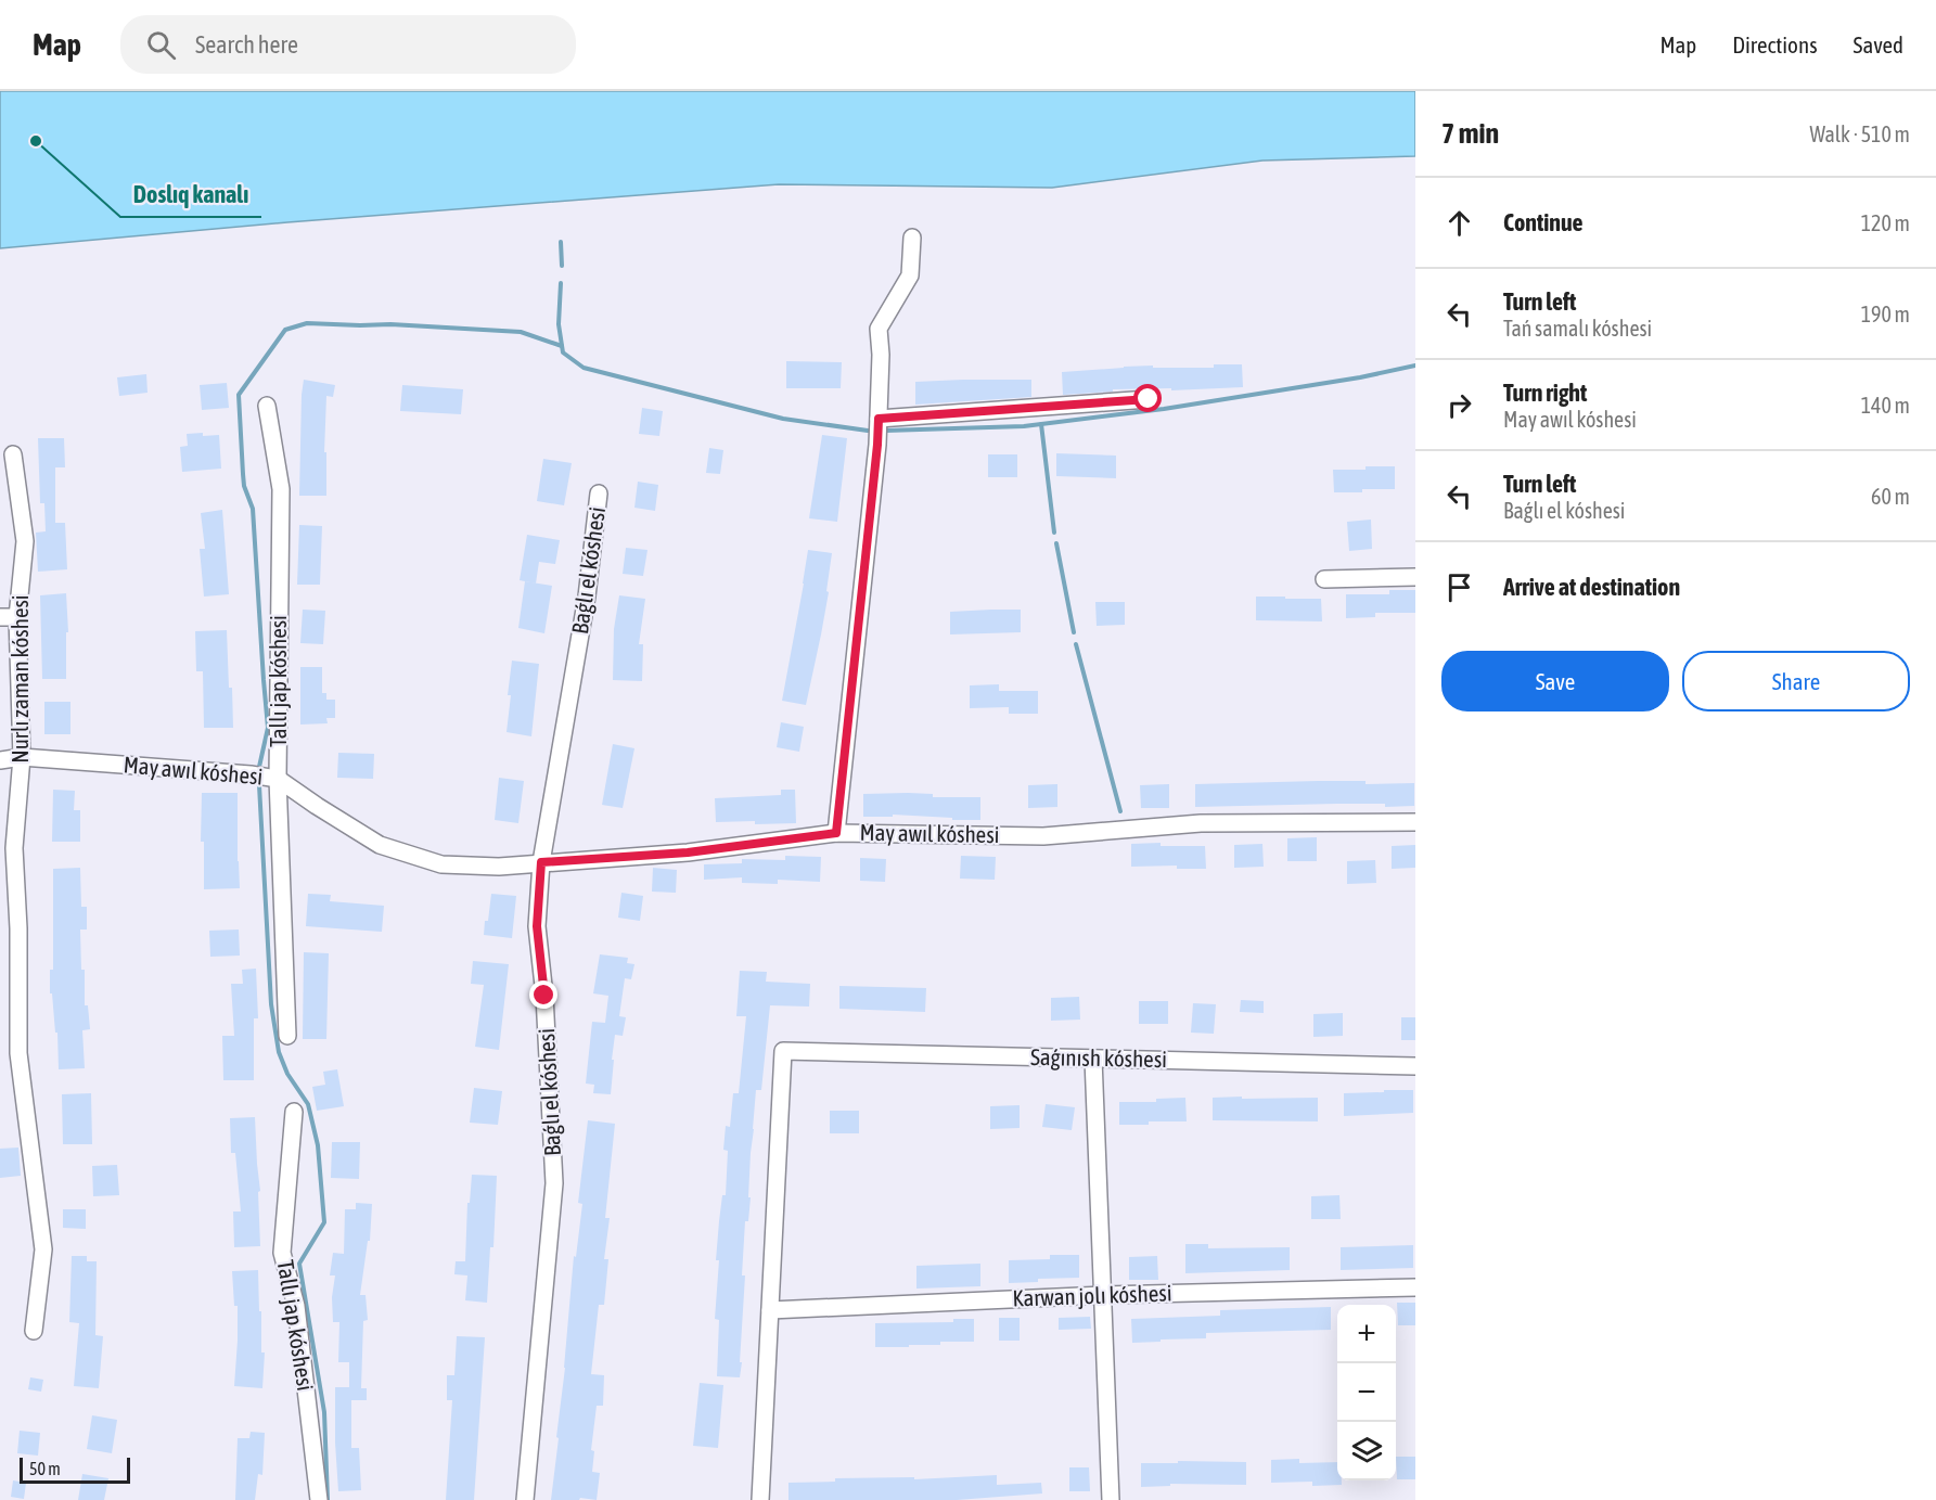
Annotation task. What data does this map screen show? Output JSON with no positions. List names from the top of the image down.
{
  "streets": {
    "street": [
      "Baǵlı el kóshesi",
      "Nurlı zaman kóshesi",
      "Tallı jap kóshesi",
      "May awıl kóshesi",
      "Saǵınısh kóshesi",
      "Karwan jolı kóshesi"
    ]
  },
  "crossings": [
    ["Baǵlı el kóshesi", "May awıl kóshesi"],
    ["Nurlı zaman kóshesi", "May awıl kóshesi"],
    ["Tallı jap kóshesi", "May awıl kóshesi"],
    ["Saǵınısh kóshesi", "Karwan jolı kóshesi"]
  ],
  "places": ["Doslıq kanalı"],
  "scale_bar": "50 m",
  "page": {
    "header": "Map",
    "search": "Search here",
    "nav": ["Map", "Directions", "Saved"],
    "heading": ["7 min", "Walk · 510 m"],
    "list": [
      ["Continue", "120 m"],
      ["Turn left", "Tań samalı kóshesi", "190 m"],
      ["Turn right", "May awıl kóshesi", "140 m"],
      ["Turn left", "Baǵlı el kóshesi", "60 m"],
      "Arrive at destination"
    ],
    "buttons": ["Save", "Share"],
    "map_buttons": ["+", "−"],
    "scale": "50 m"
  }
}
